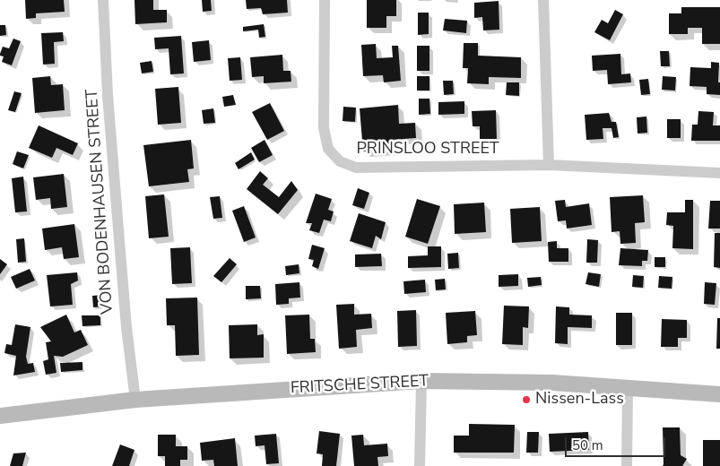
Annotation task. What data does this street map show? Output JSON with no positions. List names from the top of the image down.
{
  "streets": {
    "street": ["PRINSLOO STREET", "VON BODENHAUSEN STREET", "FRITSCHE STREET"]
  },
  "crossings": [
    ["VON BODENHAUSEN STREET", "FRITSCHE STREET"]
  ],
  "places": ["Nissen-Lass"],
  "scale_bar": "50 m"
}
